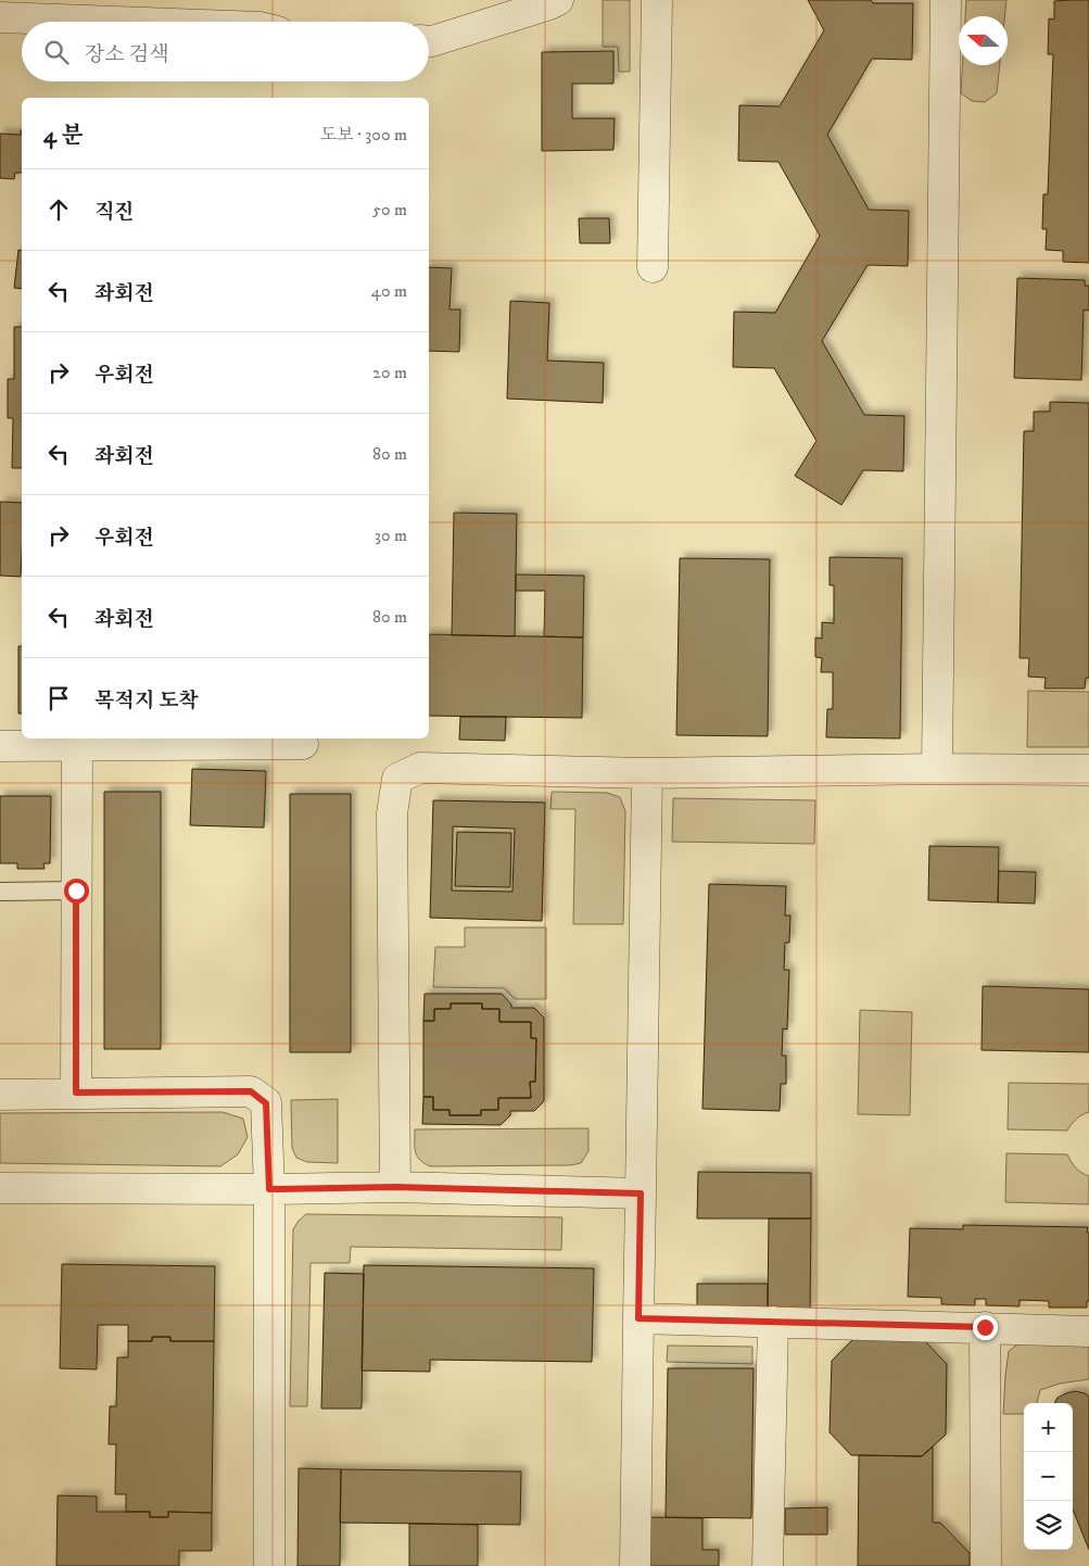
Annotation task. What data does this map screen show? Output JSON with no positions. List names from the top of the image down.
{
  "north": "left",
  "page": {
    "search": "장소 검색",
    "heading": ["4 분", "도보 · 300 m"],
    "list": [
      ["직진", "50 m"],
      ["좌회전", "40 m"],
      ["우회전", "20 m"],
      ["좌회전", "80 m"],
      ["우회전", "30 m"],
      ["좌회전", "80 m"],
      "목적지 도착"
    ],
    "map_buttons": ["+", "−"]
  }
}
